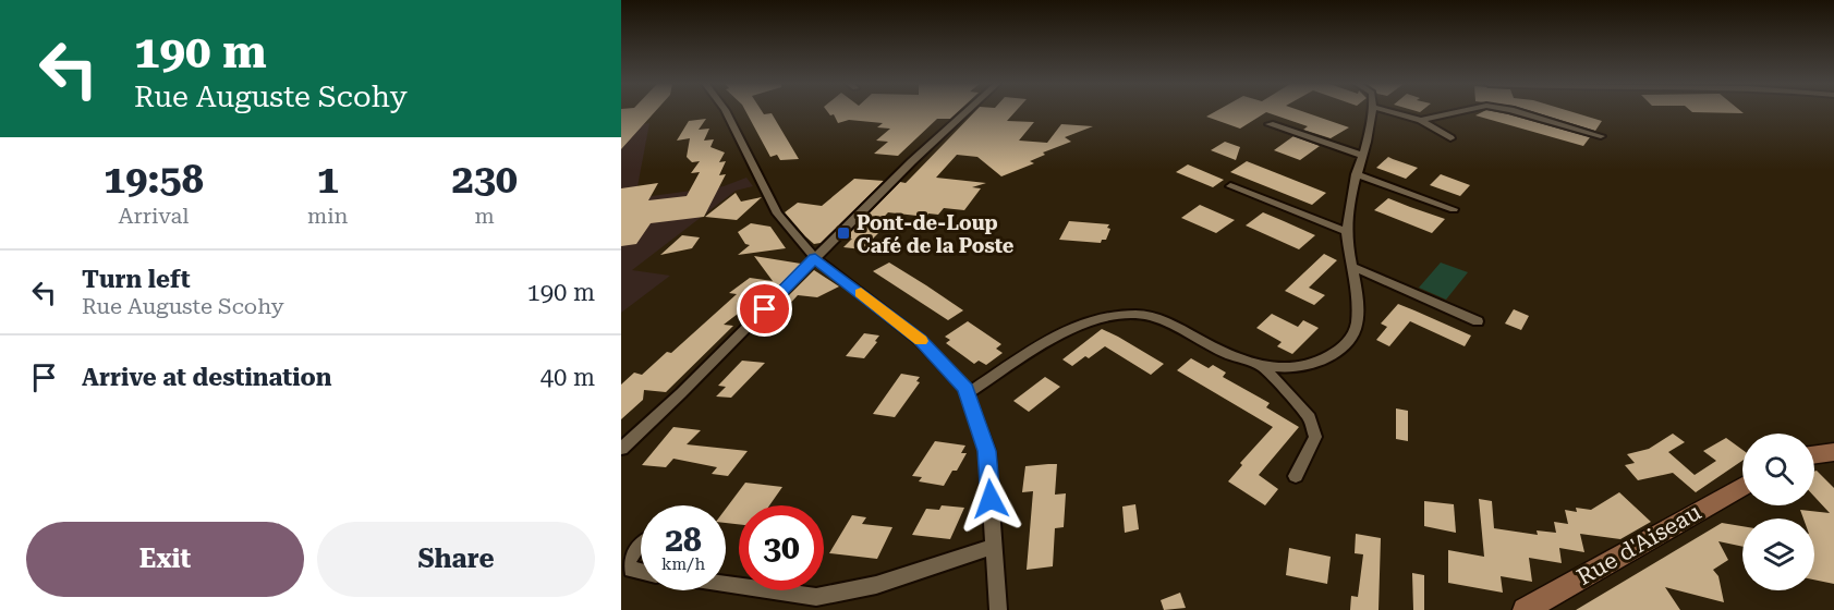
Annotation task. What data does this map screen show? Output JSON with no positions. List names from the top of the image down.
{
  "streets": {
    "street": ["Rue d'Aiseau"]
  },
  "places": {
    "transit": ["Pont-de-Loup Café de la Poste"]
  },
  "page": {
    "turn": ["190 m", "Rue Auguste Scohy"],
    "eta": [
      "19:58",
      "Arrival",
      "1",
      "min",
      "230",
      "m"
    ],
    "list": [
      {
        "name": "Turn left",
        "note": "Rue Auguste Scohy",
        "value": "190 m"
      },
      {
        "name": "Arrive at destination",
        "value": "40 m"
      }
    ],
    "speed": "28 km/h",
    "limit": "30",
    "buttons": ["Exit", "Share"]
  }
}
